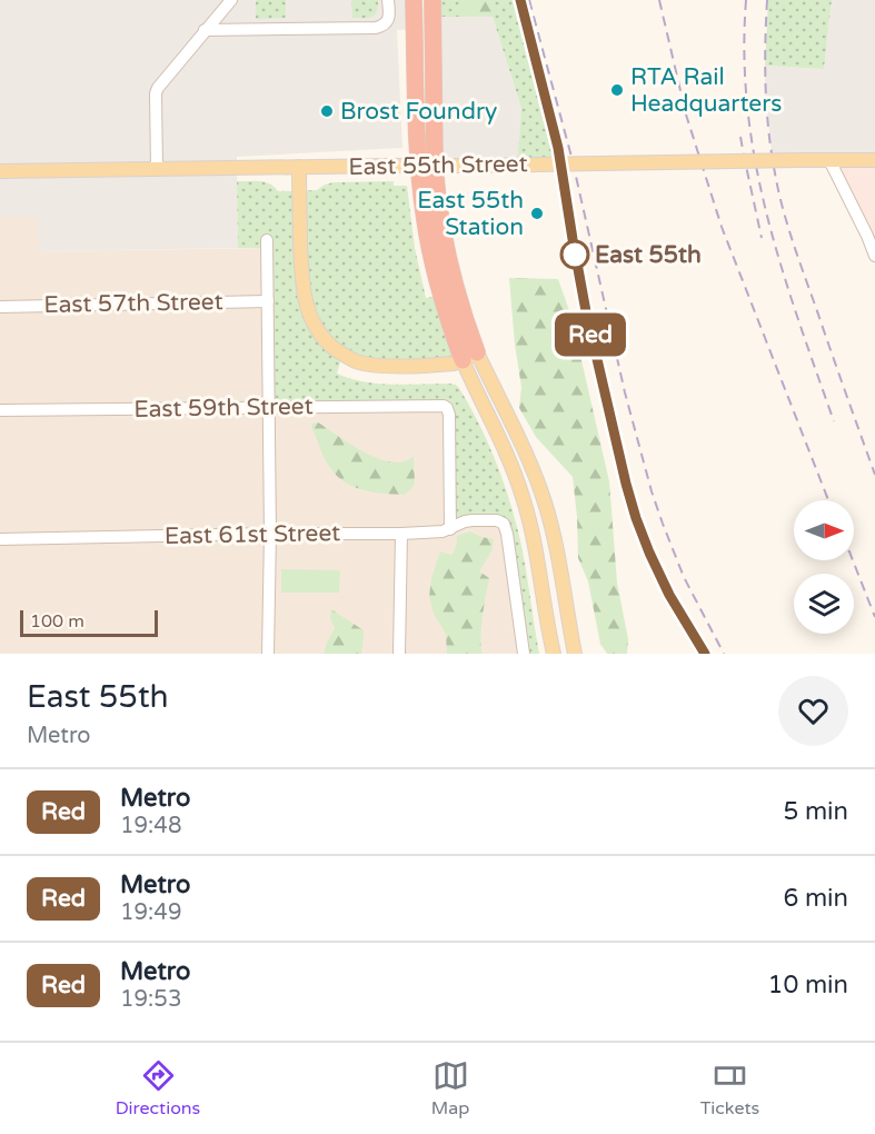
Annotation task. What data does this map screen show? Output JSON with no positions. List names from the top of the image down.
{
  "streets": {
    "main road": ["East 55th Street"],
    "street": ["East 57th Street", "East 59th Street", "East 61st Street"]
  },
  "crossings": [
    ["East 59th Street", "East 61st Street"]
  ],
  "places": [
    "RTA Rail Headquarters",
    "Brost Foundry",
    "East 55th Station",
    "East 55th"
  ],
  "lines": ["metro line Red"],
  "scale_bar": "100 m",
  "north": "right",
  "page": {
    "on_map": "Red",
    "scale": "100 m",
    "heading": ["East 55th", "Metro"],
    "list": [
      {
        "mark": "Red",
        "name": "Metro",
        "note": "19:48",
        "value": "5 min"
      },
      {
        "mark": "Red",
        "name": "Metro",
        "note": "19:49",
        "value": "6 min"
      },
      {
        "mark": "Red",
        "name": "Metro",
        "note": "19:53",
        "value": "10 min"
      }
    ],
    "tabs": ["Directions", "Map", "Tickets"]
  }
}
